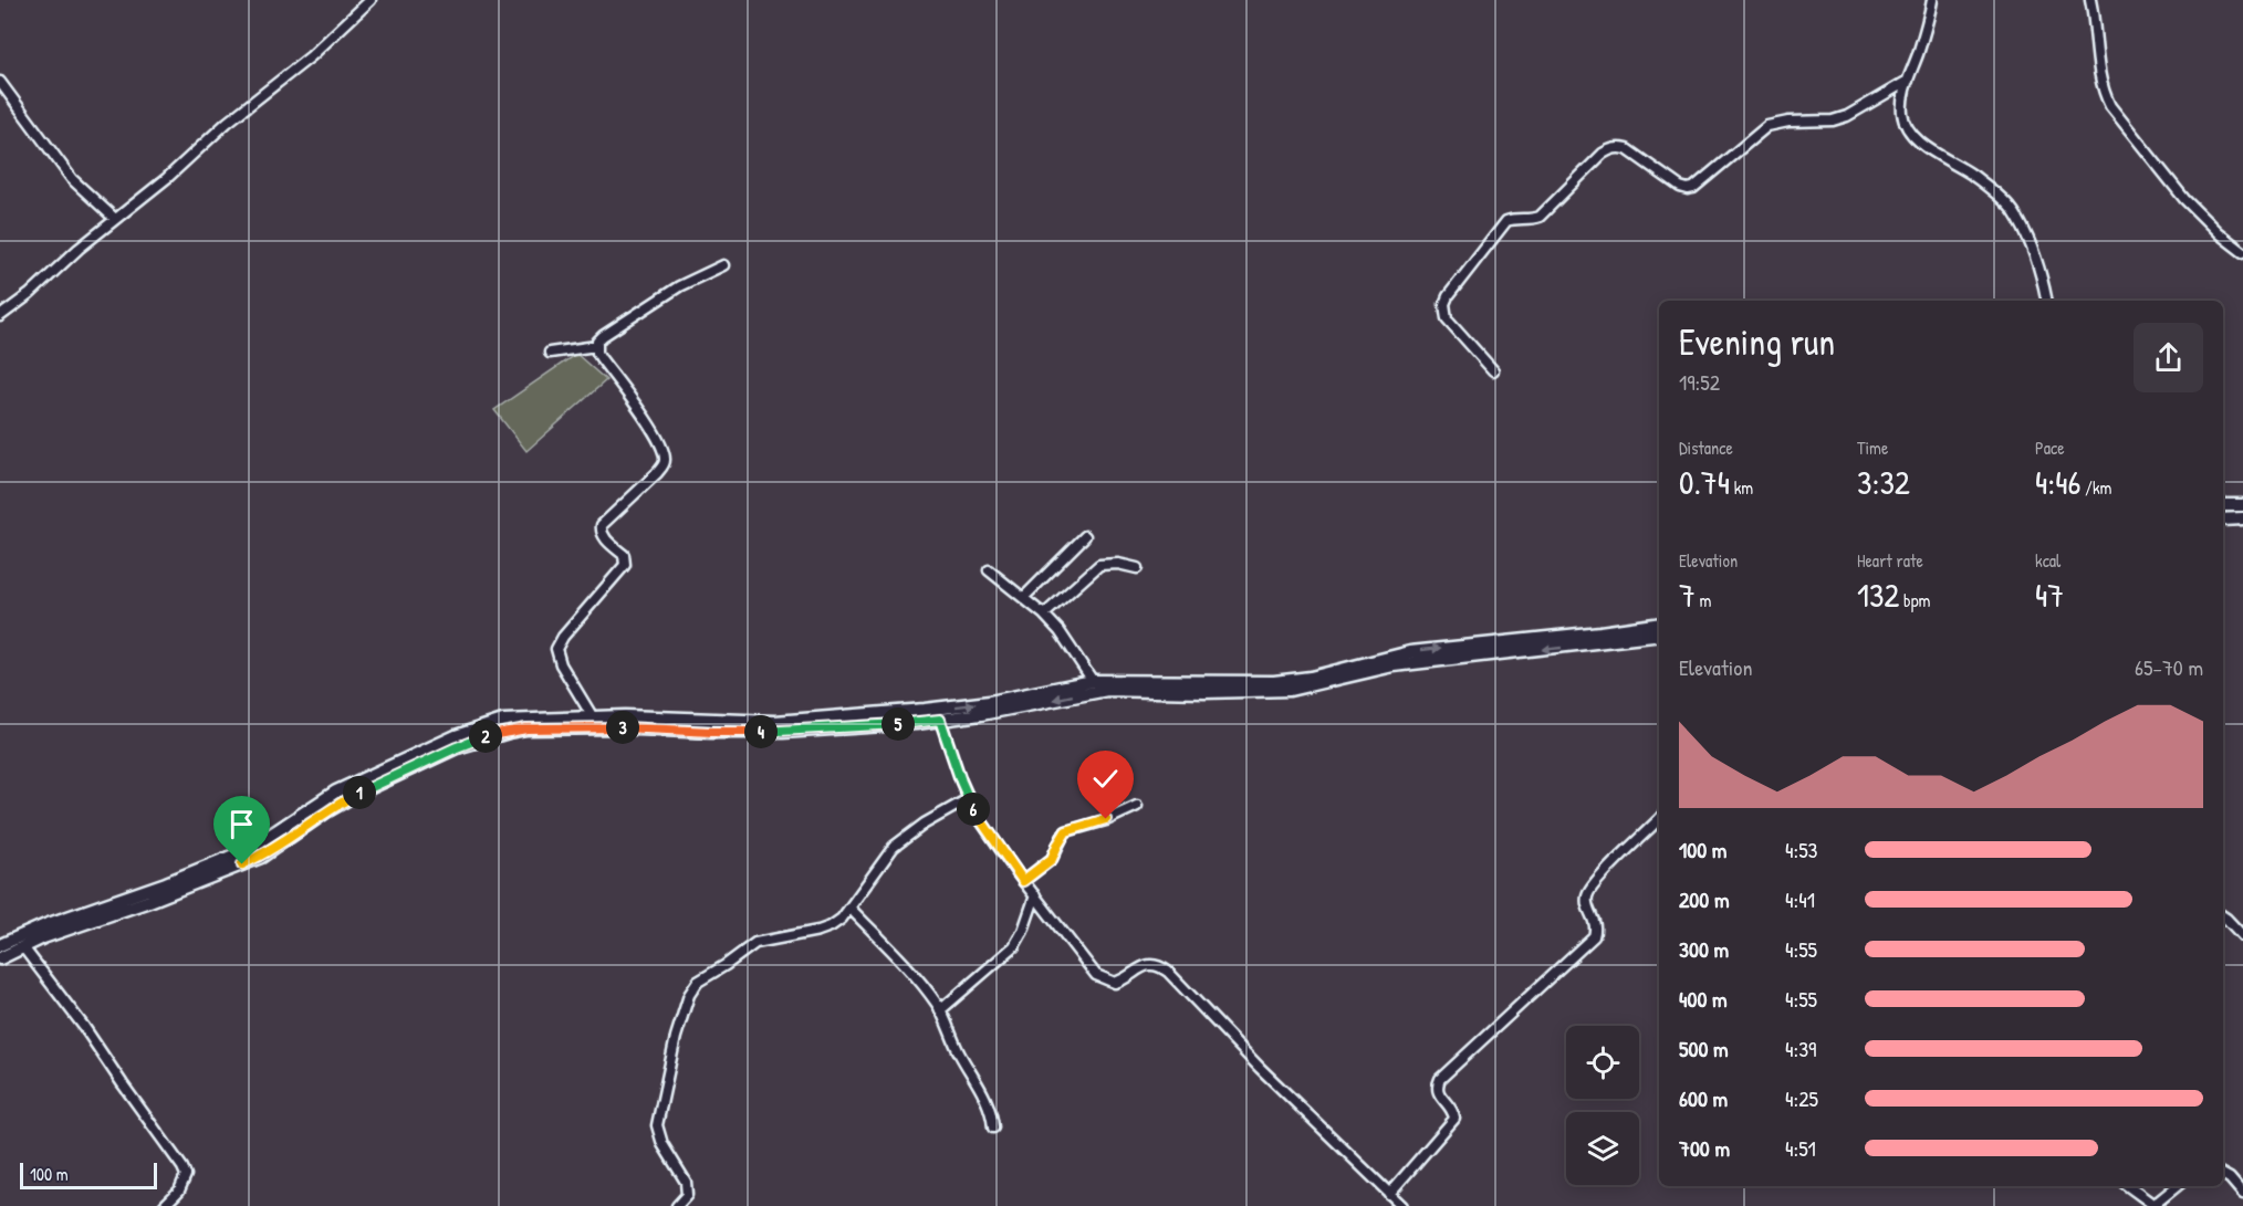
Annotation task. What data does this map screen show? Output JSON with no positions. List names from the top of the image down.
{
  "scale_bar": "100 m",
  "page": {
    "heading": ["Evening run", "19:52"],
    "stats": [
      ["Distance", "0.74 km"],
      ["Time", "3:32"],
      ["Pace", "4:46 /km"],
      ["Elevation", "7 m"],
      ["Heart rate", "132 bpm"],
      ["kcal", "47"]
    ],
    "chart": ["Elevation", "65–70 m"],
    "pins": [
      "5",
      "3",
      "4",
      "2",
      "1",
      "6"
    ],
    "list": [
      {
        "name": "100 m",
        "note": "4:53"
      },
      {
        "name": "200 m",
        "note": "4:41"
      },
      {
        "name": "300 m",
        "note": "4:55"
      },
      {
        "name": "400 m",
        "note": "4:55"
      },
      {
        "name": "500 m",
        "note": "4:39"
      },
      {
        "name": "600 m",
        "note": "4:25"
      },
      {
        "name": "700 m",
        "note": "4:51"
      }
    ],
    "scale": "100 m"
  }
}
